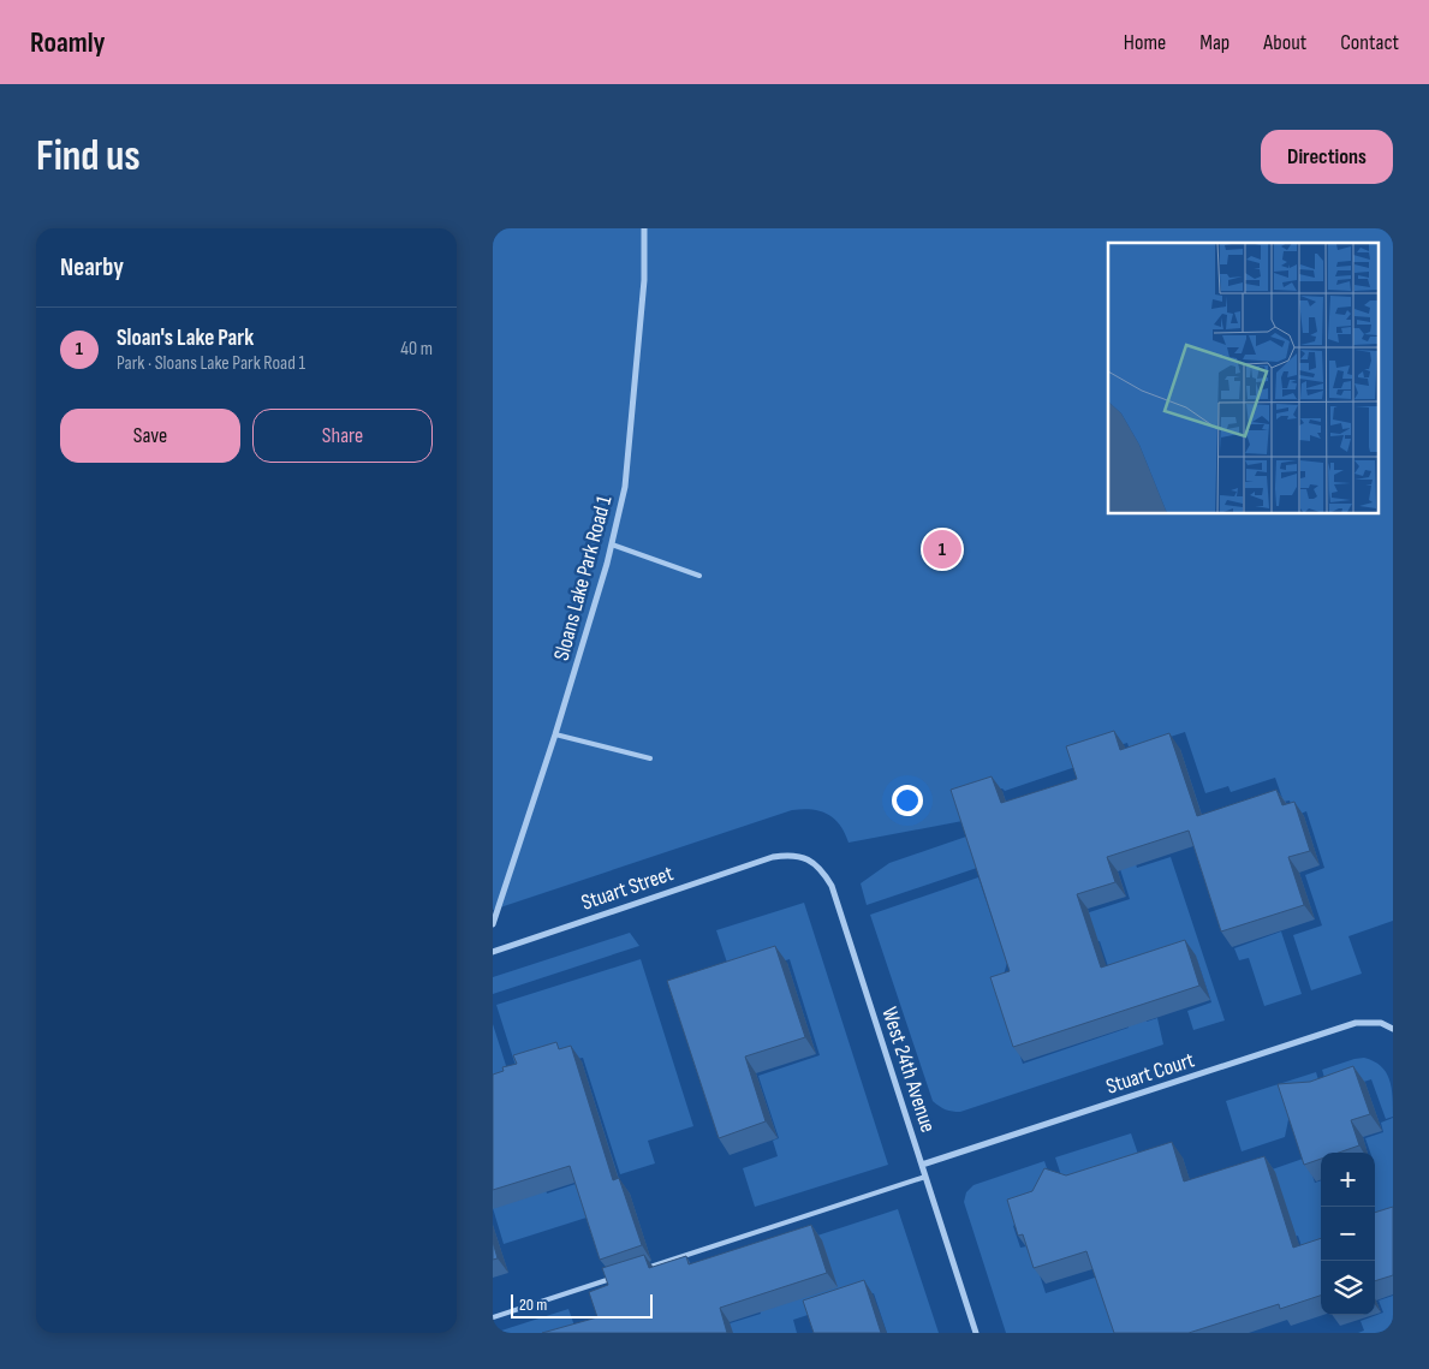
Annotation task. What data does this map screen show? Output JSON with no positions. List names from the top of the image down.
{
  "streets": {
    "street": [
      "Sloans Lake Park Road 1",
      "Stuart Street",
      "West 24th Avenue",
      "Stuart Court"
    ]
  },
  "crossings": [
    ["Stuart Street", "West 24th Avenue"],
    ["West 24th Avenue", "Stuart Court"]
  ],
  "scale_bar": "20 m",
  "page": {
    "header": "Roamly",
    "nav": [
      "Home",
      "Map",
      "About",
      "Contact"
    ],
    "buttons": [
      "Directions",
      ["Save", "Share"]
    ],
    "title": "Find us",
    "heading": "Nearby",
    "list": [
      {
        "mark": "1",
        "name": "Sloan's Lake Park",
        "note": "Park · Sloans Lake Park Road 1",
        "value": "40 m"
      }
    ],
    "pins": "1",
    "map_buttons": ["+", "−"],
    "scale": "20 m"
  }
}
